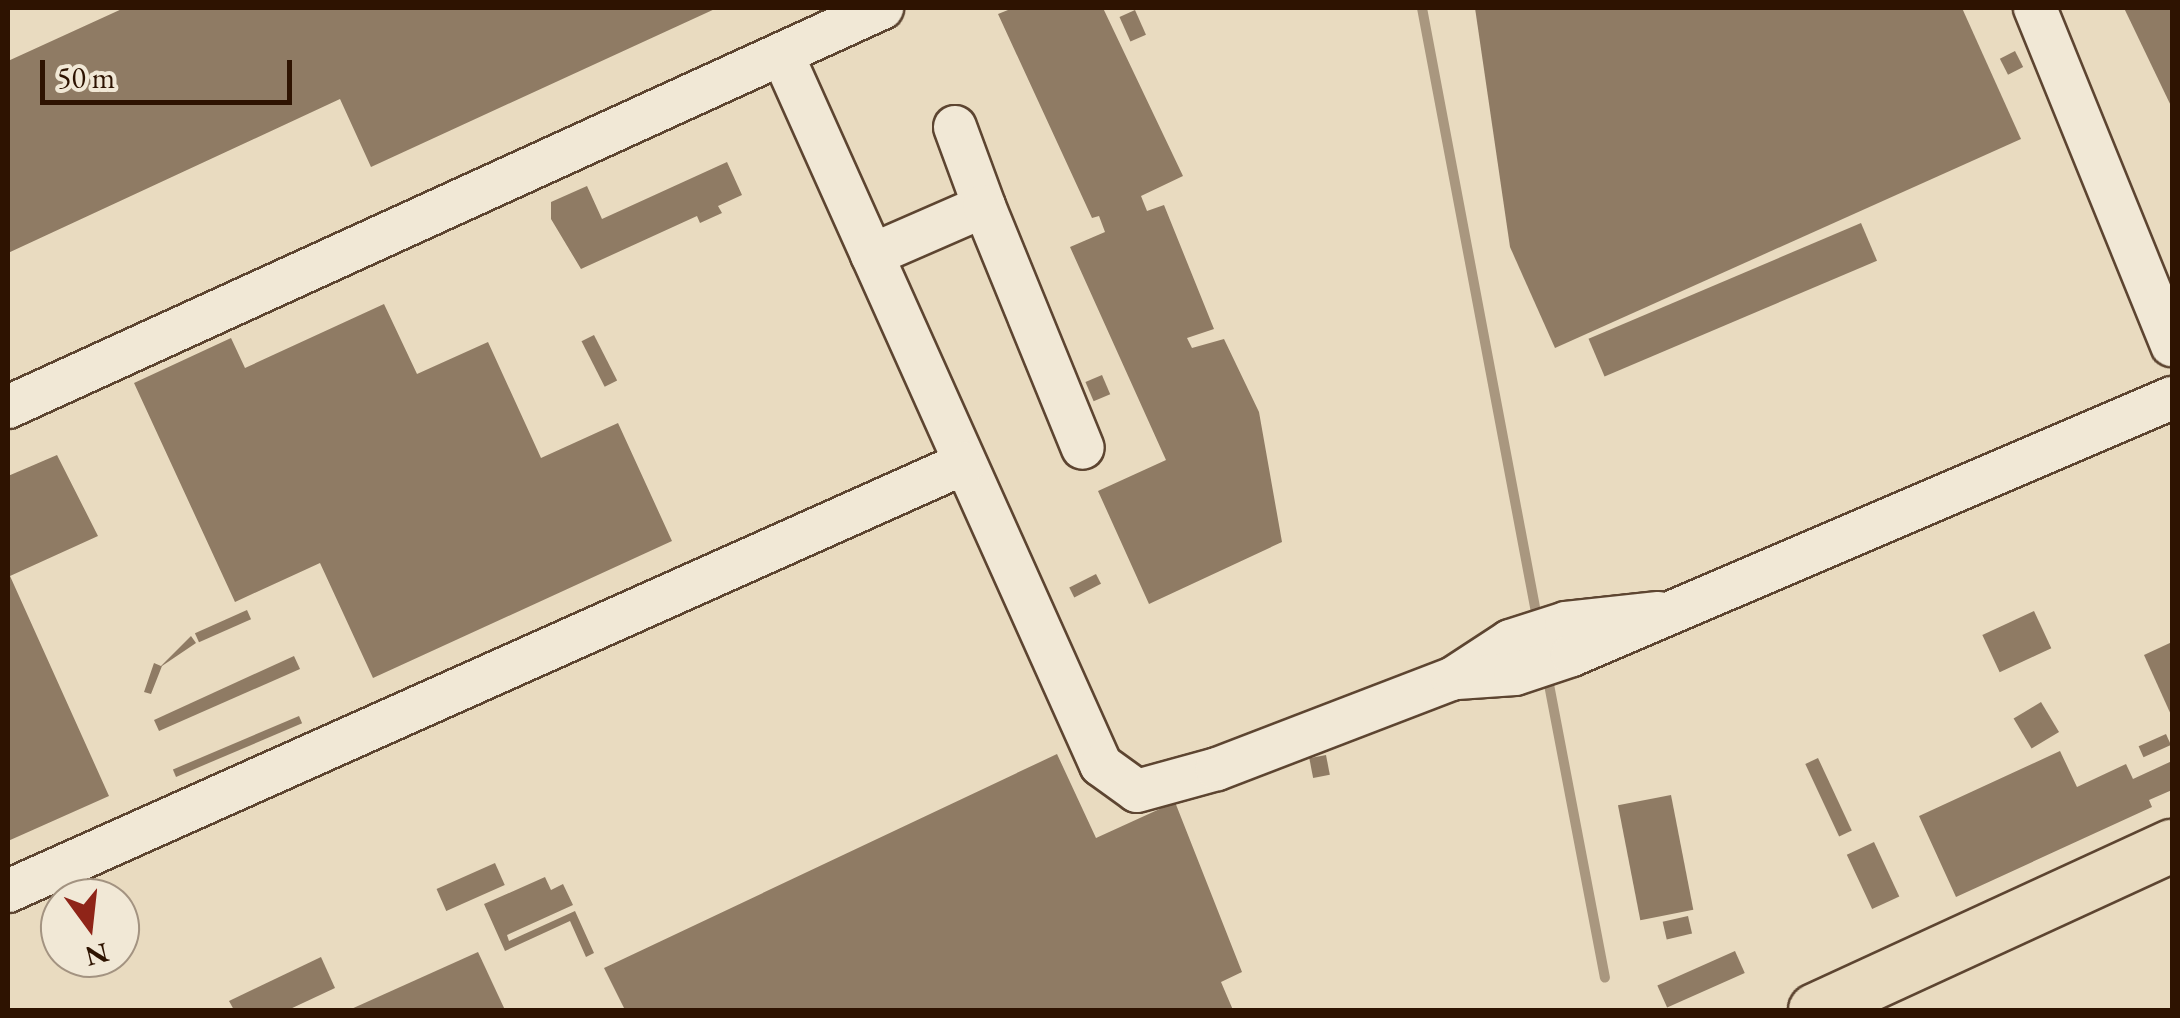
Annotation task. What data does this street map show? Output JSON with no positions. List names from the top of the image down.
{
  "scale_bar": "50 m",
  "north": "bottom"
}
